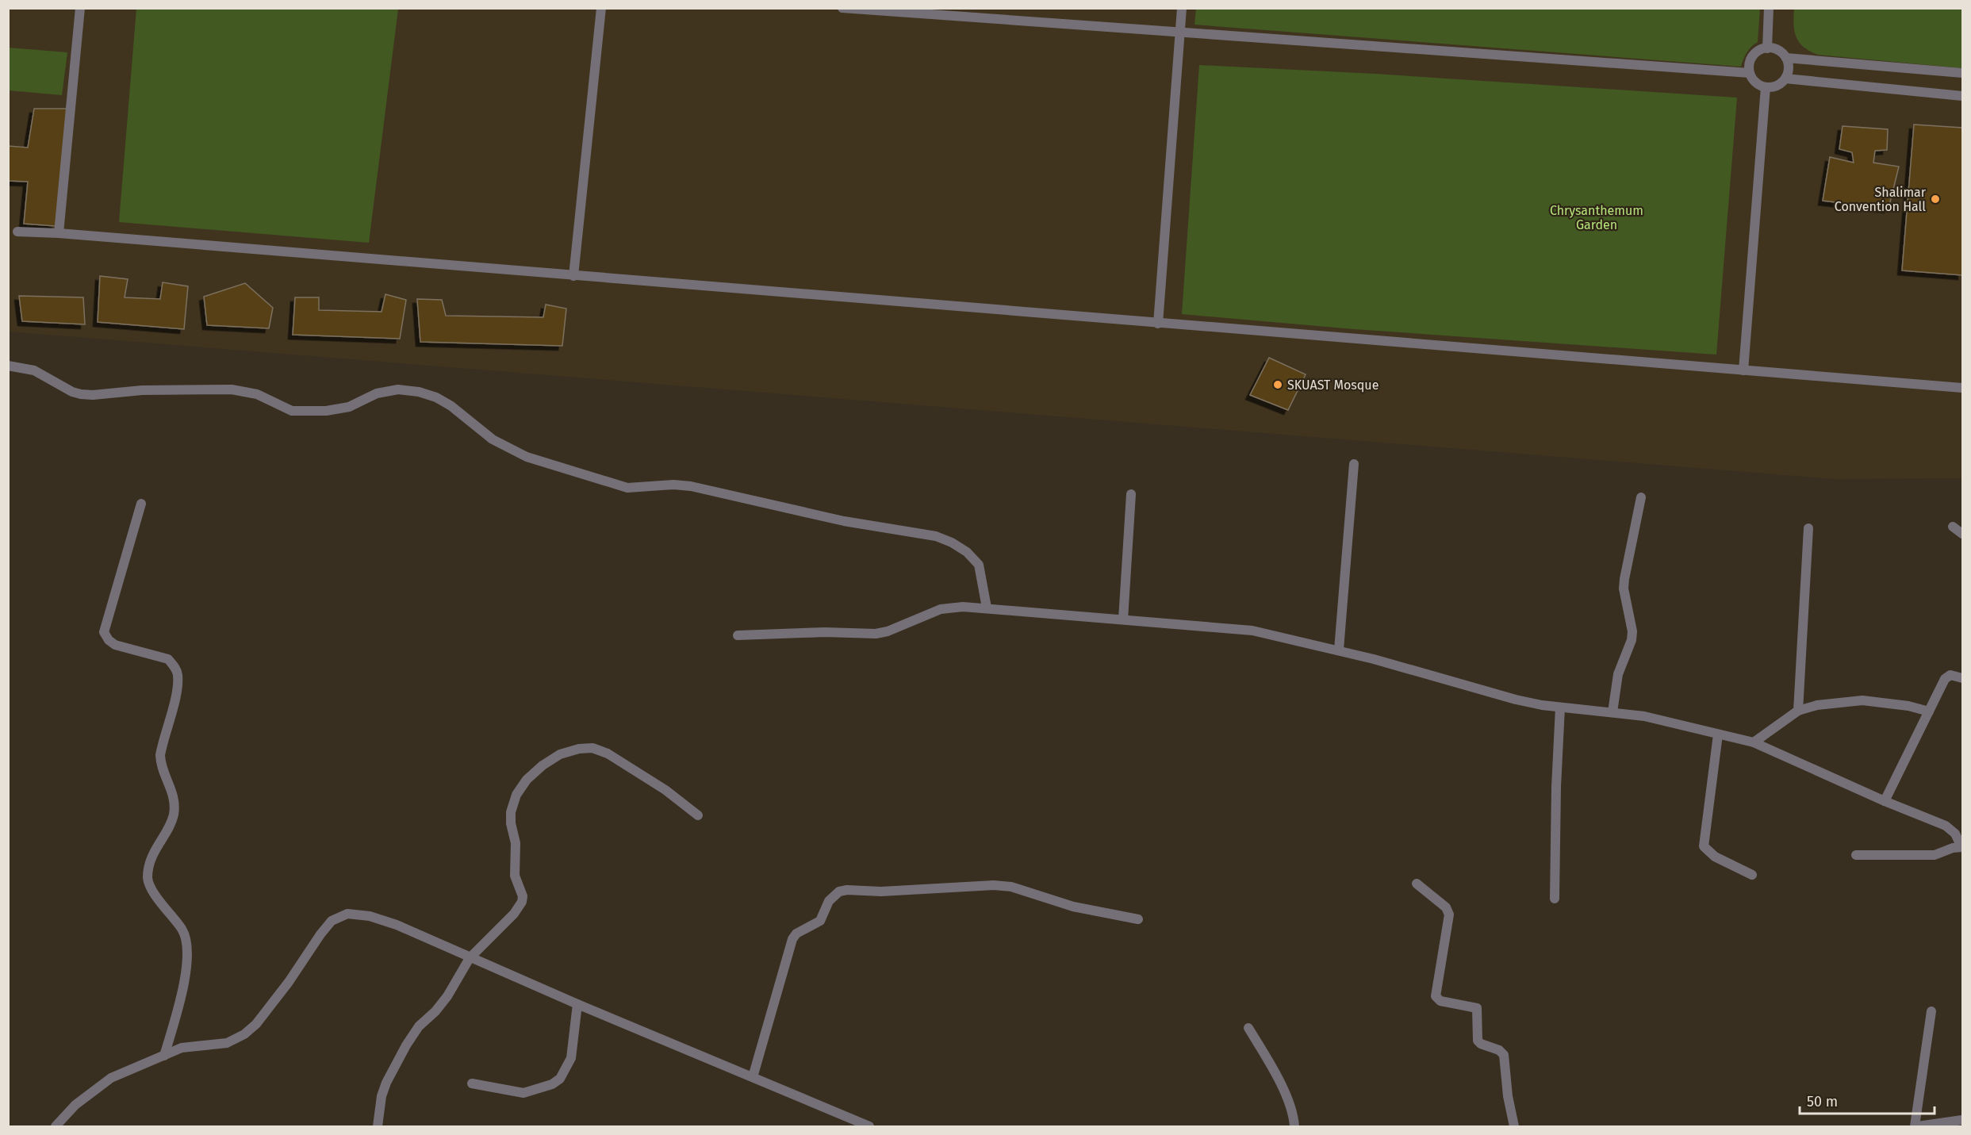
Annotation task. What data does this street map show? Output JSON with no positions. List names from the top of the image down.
{
  "parks": ["Chrysanthemum Garden"],
  "places": ["Shalimar Convention Hall", "SKUAST Mosque"],
  "scale_bar": "50 m"
}
